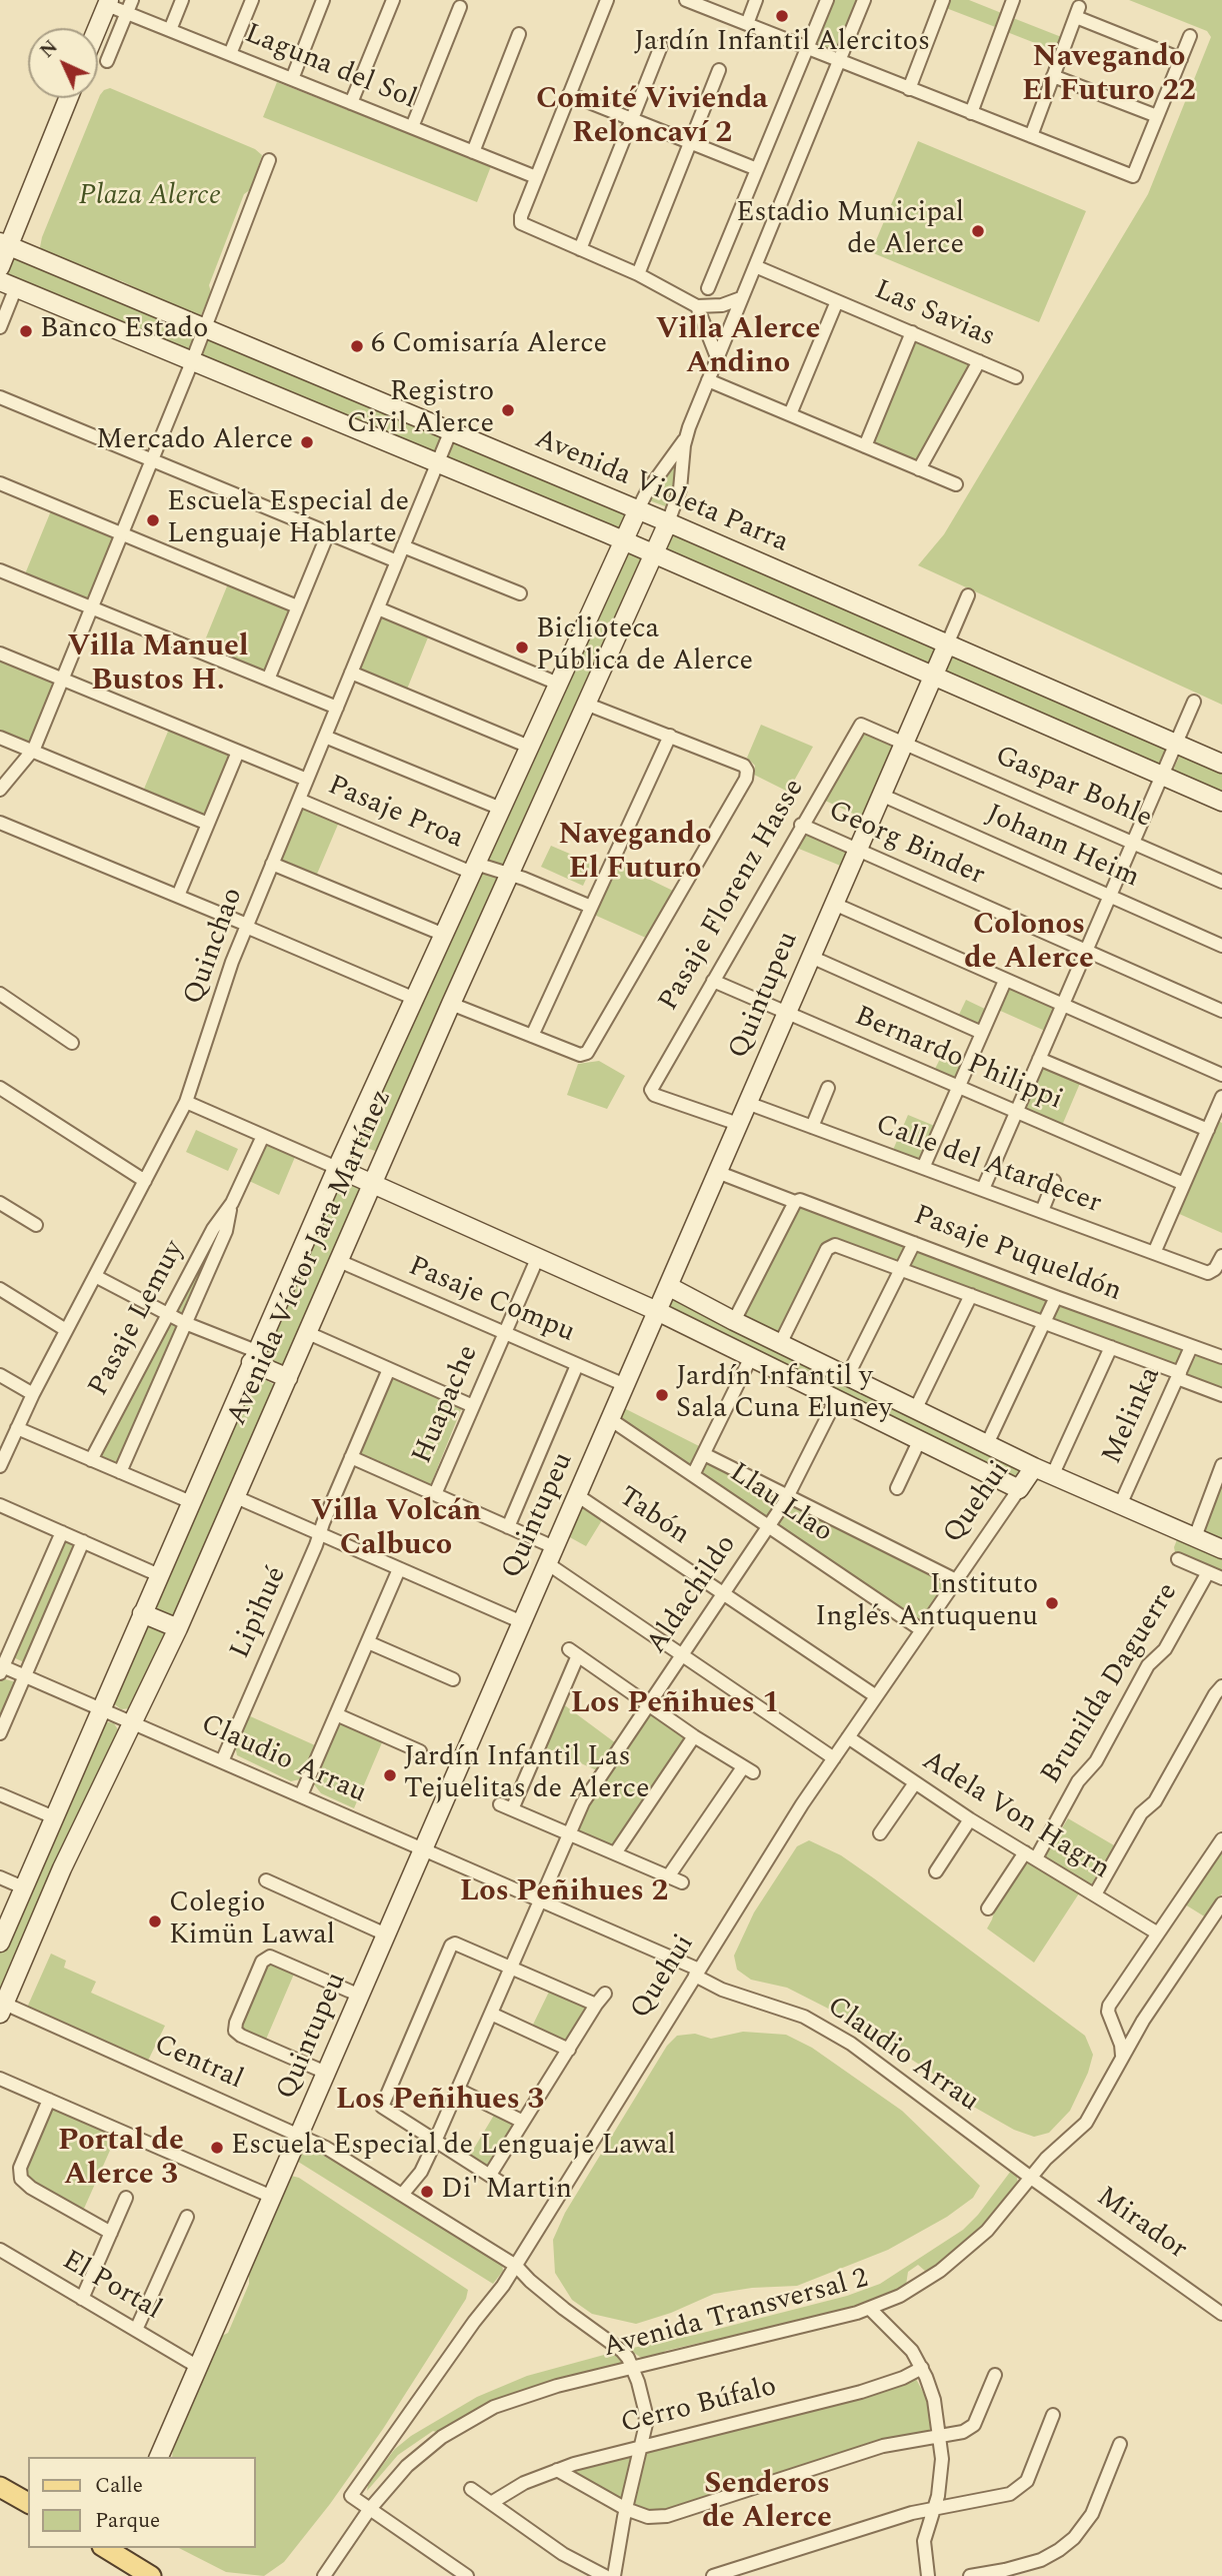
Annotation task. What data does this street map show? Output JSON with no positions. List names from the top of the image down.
{
  "streets": {
    "main road": [
      "Avenida Violeta Parra",
      "Quintupeu",
      "Avenida Víctor Jara Martínez",
      "Quehui"
    ],
    "street": [
      "Laguna del Sol",
      "Las Savias",
      "Gaspar Bohle",
      "Pasaje Proa",
      "Georg Binder",
      "Johann Heim",
      "Pasaje Florenz Hasse",
      "Quinchao",
      "Bernardo Philippi",
      "Calle del Atardecer",
      "Pasaje Puqueldón",
      "Pasaje Compu",
      "Pasaje Lemuy",
      "Huapache",
      "Melinka",
      "Llau Llao",
      "Tabón",
      "Aldachildo",
      "Lipihué",
      "Brunilda Daguerre",
      "Claudio Arrau",
      "Adela Von Hagrn",
      "Central",
      "Mirador",
      "El Portal",
      "Avenida Transversal 2",
      "Cerro Búfalo"
    ]
  },
  "crossings": [
    ["Avenida Violeta Parra", "Quinchao"],
    ["Avenida Violeta Parra", "Quintupeu"],
    ["Avenida Violeta Parra", "Avenida Víctor Jara Martínez"],
    ["Gaspar Bohle", "Pasaje Florenz Hasse"],
    ["Gaspar Bohle", "Quintupeu"],
    ["Pasaje Proa", "Quinchao"],
    ["Pasaje Proa", "Avenida Víctor Jara Martínez"],
    ["Georg Binder", "Pasaje Florenz Hasse"],
    ["Georg Binder", "Quintupeu"],
    ["Johann Heim", "Quintupeu"],
    ["Pasaje Florenz Hasse", "Quintupeu"],
    ["Pasaje Florenz Hasse", "Bernardo Philippi"],
    ["Quintupeu", "Bernardo Philippi"],
    ["Quintupeu", "Calle del Atardecer"],
    ["Quintupeu", "Pasaje Puqueldón"],
    ["Quintupeu", "Pasaje Compu"],
    ["Quintupeu", "Llau Llao"],
    ["Quintupeu", "Tabón"],
    ["Quintupeu", "Claudio Arrau"],
    ["Quintupeu", "Central"],
    ["Quintupeu", "El Portal"],
    ["Pasaje Puqueldón", "Melinka"],
    ["Avenida Víctor Jara Martínez", "Pasaje Compu"],
    ["Avenida Víctor Jara Martínez", "Claudio Arrau"],
    ["Avenida Víctor Jara Martínez", "Central"],
    ["Pasaje Compu", "Huapache"],
    ["Quehui", "Llau Llao"],
    ["Quehui", "Tabón"],
    ["Quehui", "Claudio Arrau"],
    ["Quehui", "Adela Von Hagrn"],
    ["Quehui", "Central"],
    ["Quehui", "Avenida Transversal 2"],
    ["Llau Llao", "Aldachildo"],
    ["Tabón", "Aldachildo"],
    ["Aldachildo", "Claudio Arrau"],
    ["Aldachildo", "Central"],
    ["Lipihué", "Claudio Arrau"],
    ["Brunilda Daguerre", "Adela Von Hagrn"],
    ["Claudio Arrau", "Mirador"],
    ["Claudio Arrau", "Avenida Transversal 2"],
    ["Central", "Avenida Transversal 2"],
    ["Mirador", "Avenida Transversal 2"]
  ],
  "districts": [
    "Navegando El Futuro 22",
    "Comité Vivienda Reloncaví 2",
    "Villa Alerce Andino",
    "Villa Manuel Bustos H.",
    "Navegando El Futuro",
    "Colonos de Alerce",
    "Villa Volcán Calbuco",
    "Los Peñihues 1",
    "Los Peñihues 2",
    "Los Peñihues 3",
    "Portal de Alerce 3",
    "Senderos de Alerce"
  ],
  "parks": ["Plaza Alerce"],
  "places": [
    "Jardín Infantil Alercitos",
    "Estadio Municipal de Alerce",
    "Banco Estado",
    "6 Comisaría Alerce",
    "Registro Civil Alerce",
    "Mercado Alerce",
    "Escuela Especial de Lenguaje Hablarte",
    "Biclioteca Pública de Alerce",
    "Jardín Infantil y Sala Cuna Eluney",
    "Instituto Inglés Antuquenu",
    "Jardín Infantil Las Tejuelitas de Alerce",
    "Colegio Kimün Lawal",
    "Escuela Especial de Lenguaje Lawal",
    "Di' Martin"
  ],
  "legend": ["Calle", "Parque"],
  "north": "top left"
}
